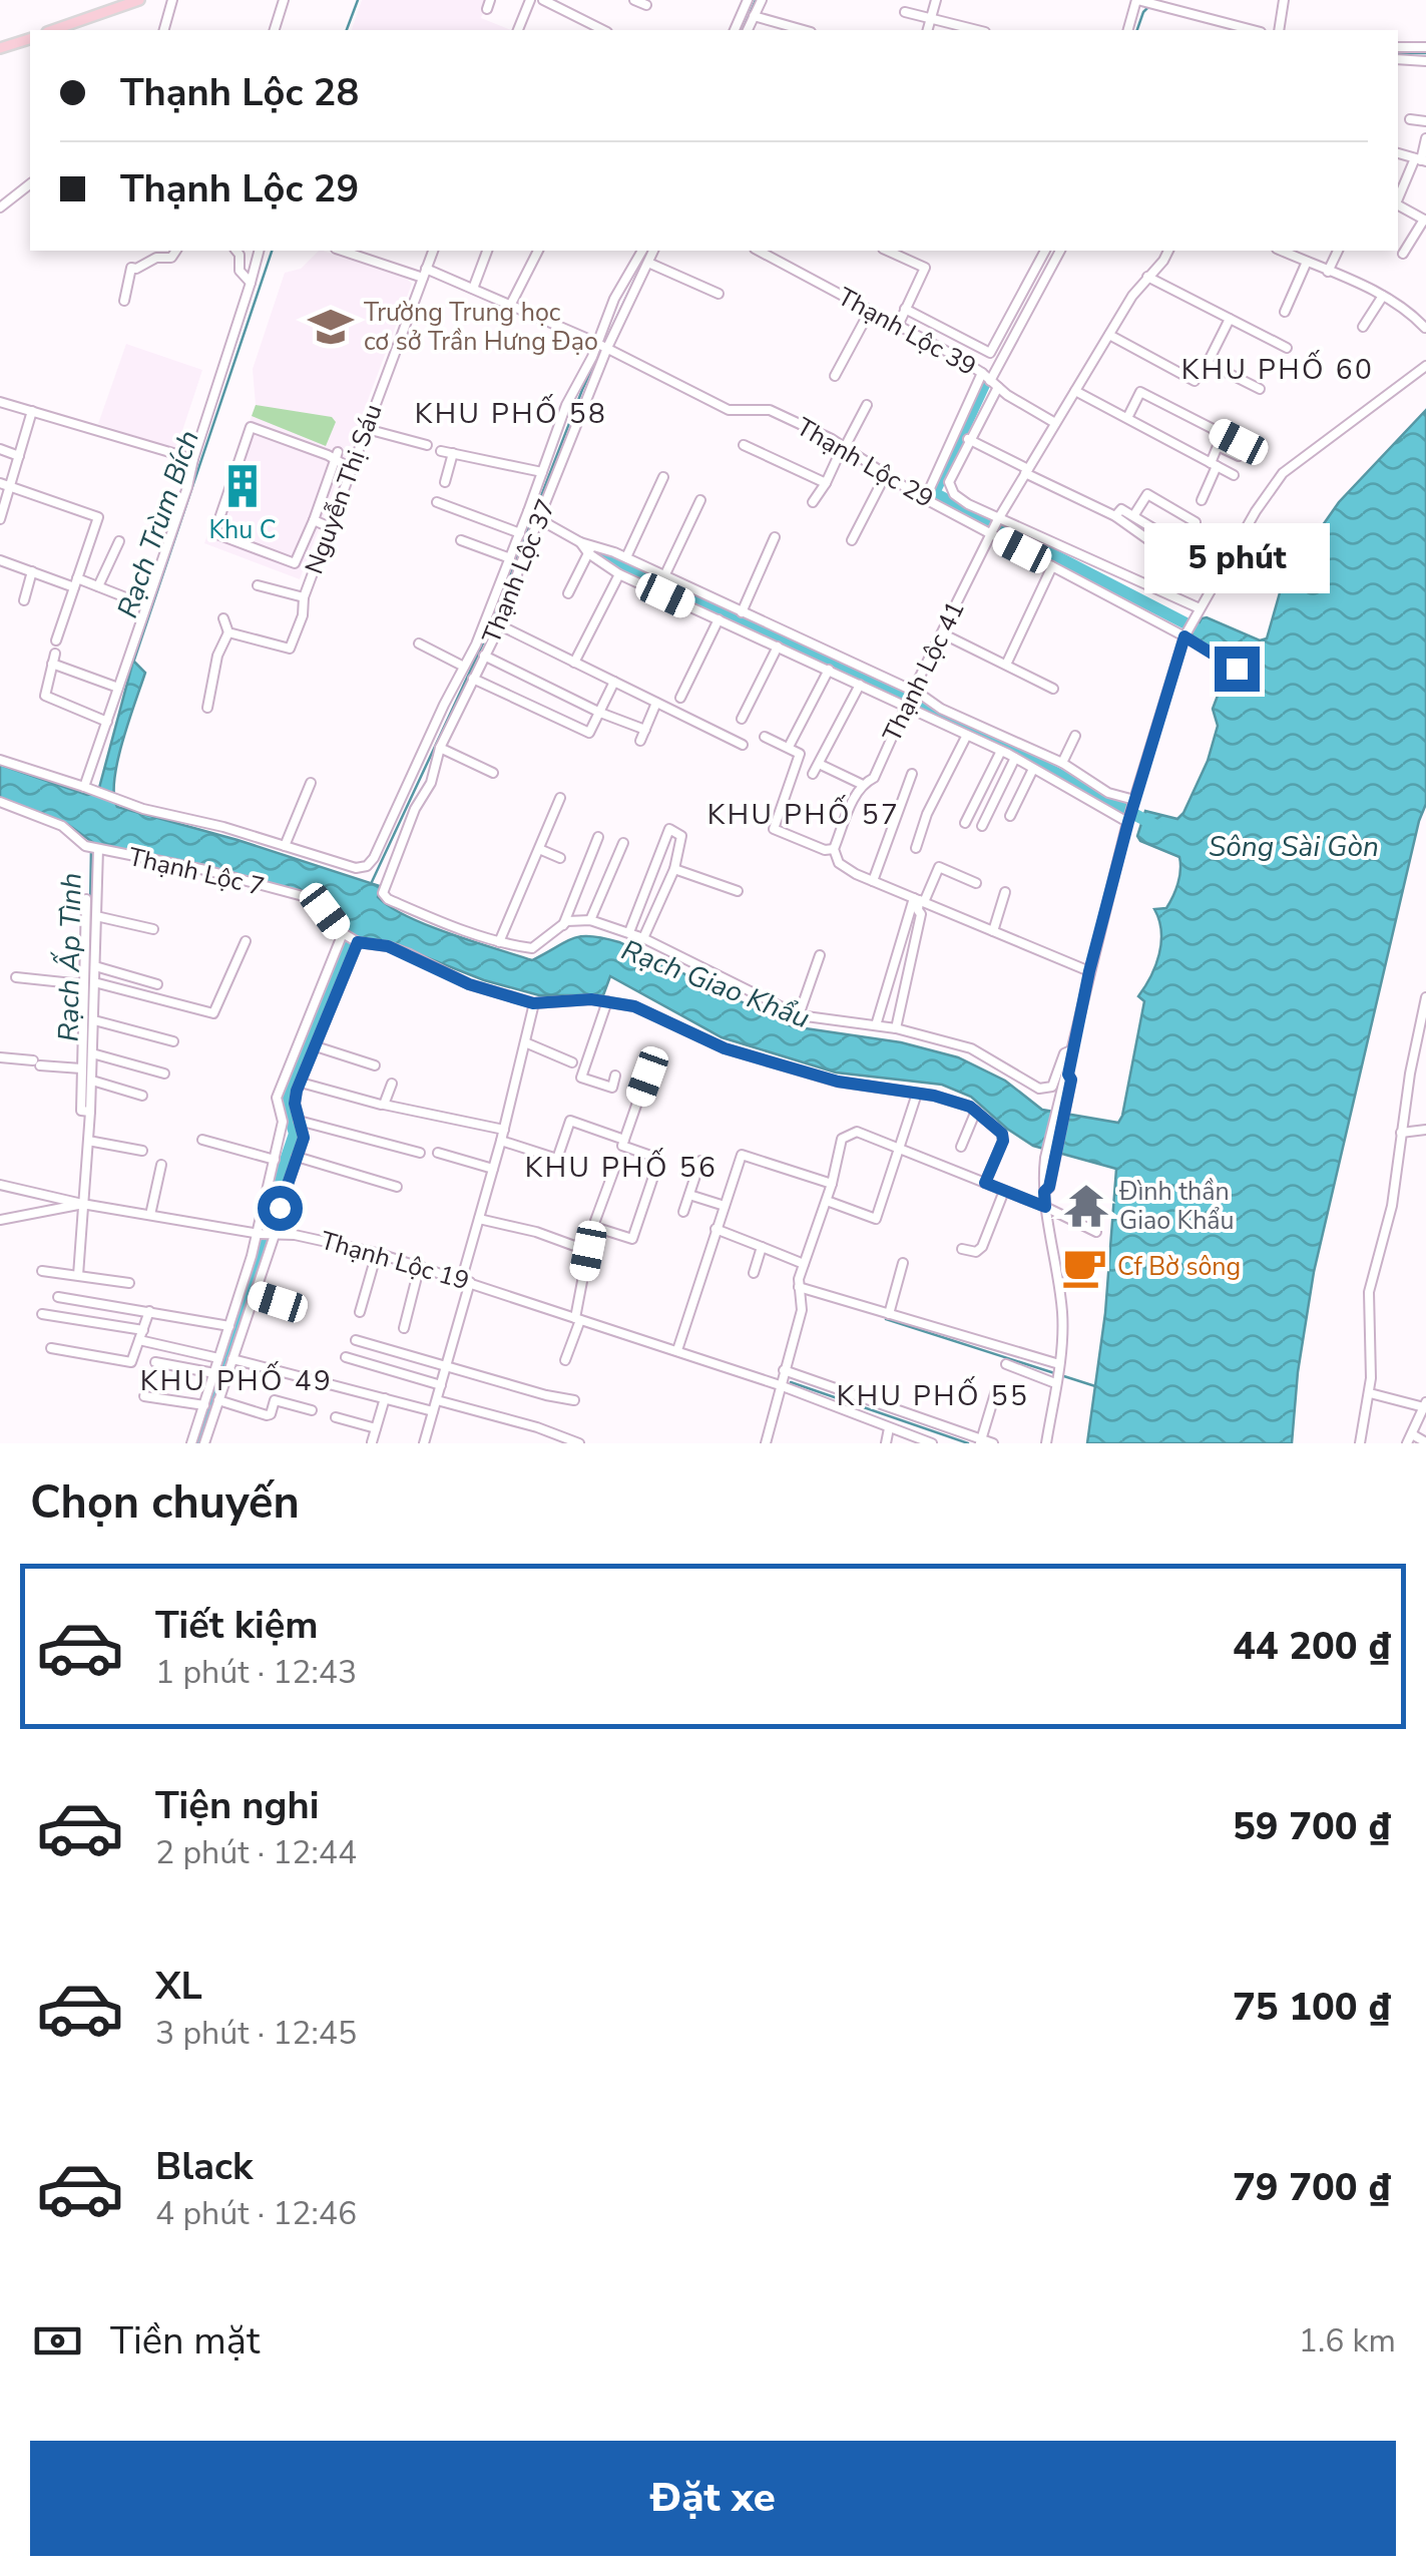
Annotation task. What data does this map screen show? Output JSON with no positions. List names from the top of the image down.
{
  "streets": {
    "street": [
      "Thạnh Lộc 39",
      "Thạnh Lộc 29",
      "Nguyễn Thị Sáu",
      "Thạnh Lộc 37",
      "Thạnh Lộc 41",
      "Thạnh Lộc 7",
      "Thạnh Lộc 19"
    ]
  },
  "crossings": [
    ["Thạnh Lộc 39", "Thạnh Lộc 41"],
    ["Thạnh Lộc 29", "Nguyễn Thị Sáu"],
    ["Thạnh Lộc 29", "Thạnh Lộc 37"],
    ["Thạnh Lộc 29", "Thạnh Lộc 41"]
  ],
  "districts": [
    "KHU PHỐ 60",
    "KHU PHỐ 58",
    "KHU PHỐ 57",
    "KHU PHỐ 56",
    "KHU PHỐ 49",
    "KHU PHỐ 55"
  ],
  "water": [
    "Rạch Trùm Bích",
    "Sông Sài Gòn",
    "Rạch Ấp Tình",
    "Rạch Giao Khẩu"
  ],
  "places": {
    "school or university": ["Trường Trung học cơ sở Trần Hưng Đạo"],
    "building": ["Khu C"],
    "temple": ["Đình thần Giao Khẩu"],
    "cafe": ["Cf Bờ sông"]
  },
  "page": {
    "banner": ["Thạnh Lộc 28", "Thạnh Lộc 29"],
    "bubble": "5 phút",
    "heading": "Chọn chuyến",
    "list": [
      {
        "name": "Tiết kiệm",
        "note": "1 phút · 12:43",
        "value": "44 200 ₫"
      },
      {
        "name": "Tiện nghi",
        "note": "2 phút · 12:44",
        "value": "59 700 ₫"
      },
      {
        "name": "XL",
        "note": "3 phút · 12:45",
        "value": "75 100 ₫"
      },
      {
        "name": "Black",
        "note": "4 phút · 12:46",
        "value": "79 700 ₫"
      }
    ],
    "pay": ["Tiền mặt", "1.6 km"],
    "buttons": "Đặt xe"
  }
}
